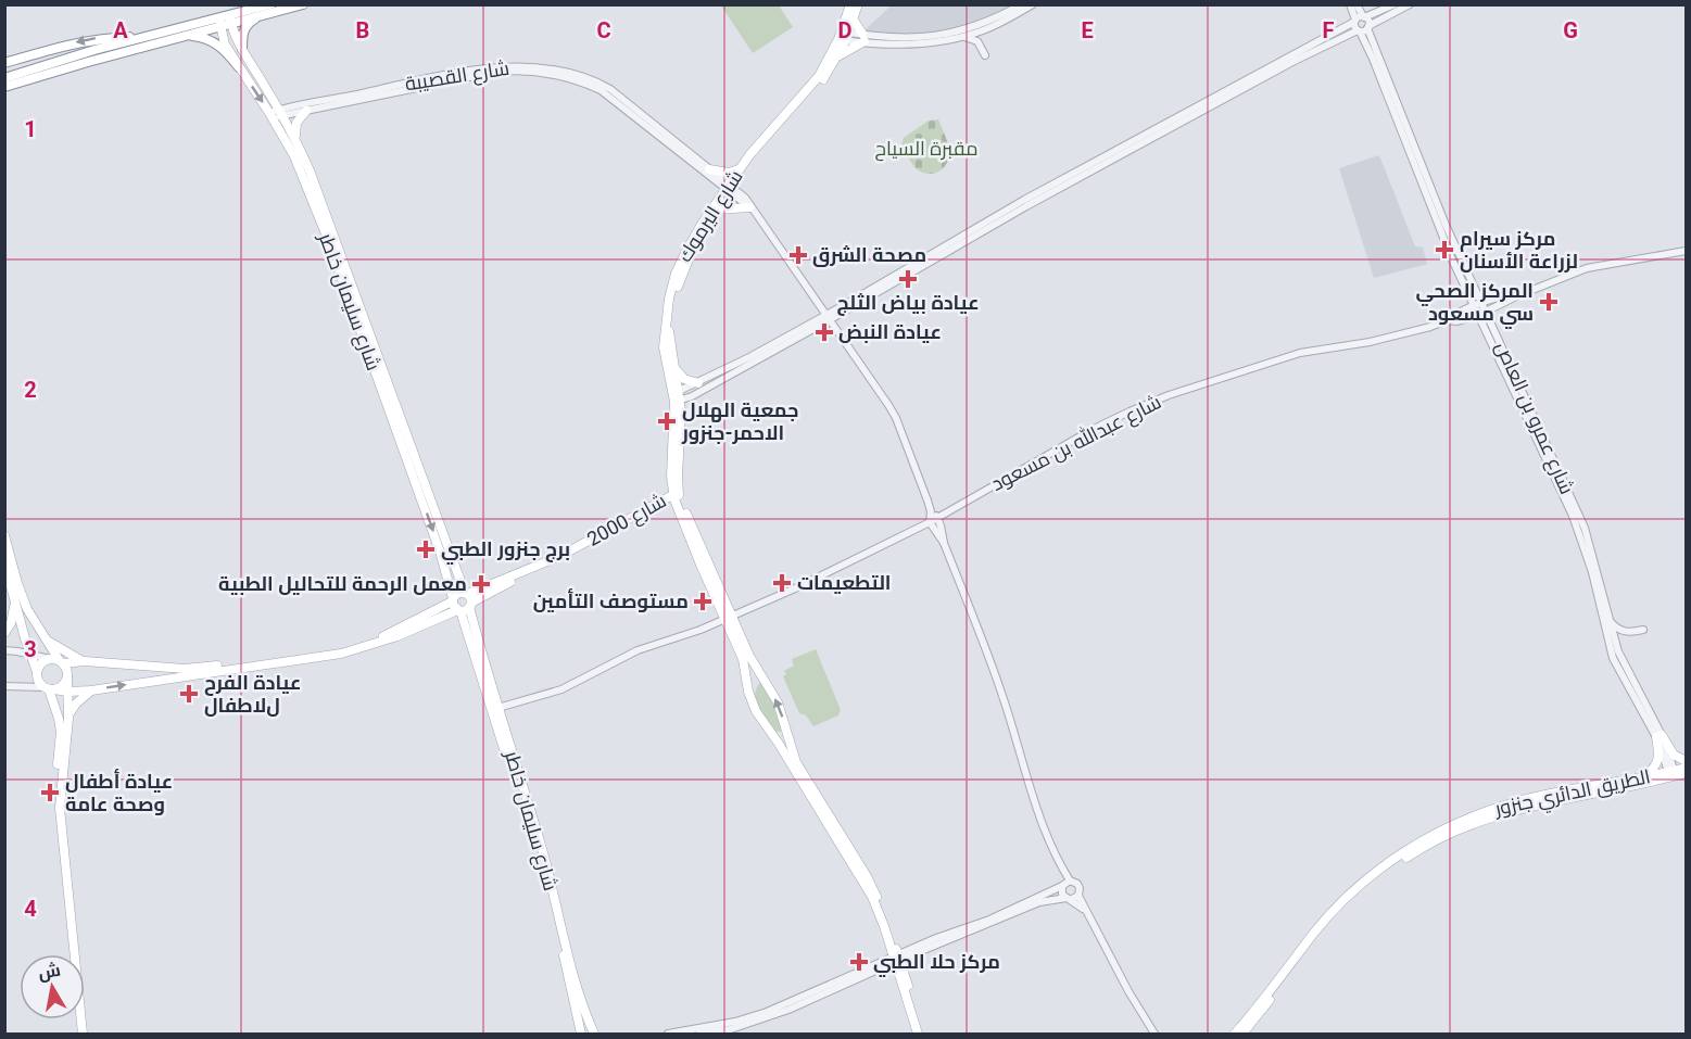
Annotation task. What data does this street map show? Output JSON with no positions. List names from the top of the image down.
{
  "streets": {
    "main road": [
      "شارع اليرموك",
      "شارع سليمان خاطر",
      "شارع 2000",
      "الطريق الدائري جنزور"
    ],
    "street": ["شارع القصيبة", "شارع عمرو بن العاص", "شارع عبدالله بن مسعود"]
  },
  "crossings": [
    ["شارع القصيبة", "شارع اليرموك"],
    ["شارع القصيبة", "شارع سليمان خاطر"],
    ["شارع اليرموك", "شارع 2000"],
    ["شارع سليمان خاطر", "شارع عبدالله بن مسعود"],
    ["شارع سليمان خاطر", "شارع 2000"],
    ["شارع عمرو بن العاص", "شارع عبدالله بن مسعود"],
    ["شارع عمرو بن العاص", "الطريق الدائري جنزور"]
  ],
  "parks": ["مقبرة السياح"],
  "places": {
    "health": [
      "مركز سيرام لزراعة الأسنان",
      "مصحة الشرق",
      "عيادة بياض الثلج",
      "المركز الصحي سي مسعود",
      "عيادة النبض",
      "جمعية الهلال الاحمر-جنزور",
      "برج جنزور الطبي",
      "التطعيمات",
      "معمل الرحمة للتحاليل الطبية",
      "مستوصف التأمين",
      "عيادة الفرح لﻻطفال",
      "عيادة أطفال وصحة عامة",
      "مركز حلا الطبي"
    ]
  },
  "north": "top",
  "grid": {
    "columns": [
      "A",
      "B",
      "C",
      "D",
      "E",
      "F",
      "G"
    ],
    "rows": [
      "1",
      "2",
      "3",
      "4"
    ]
  }
}
